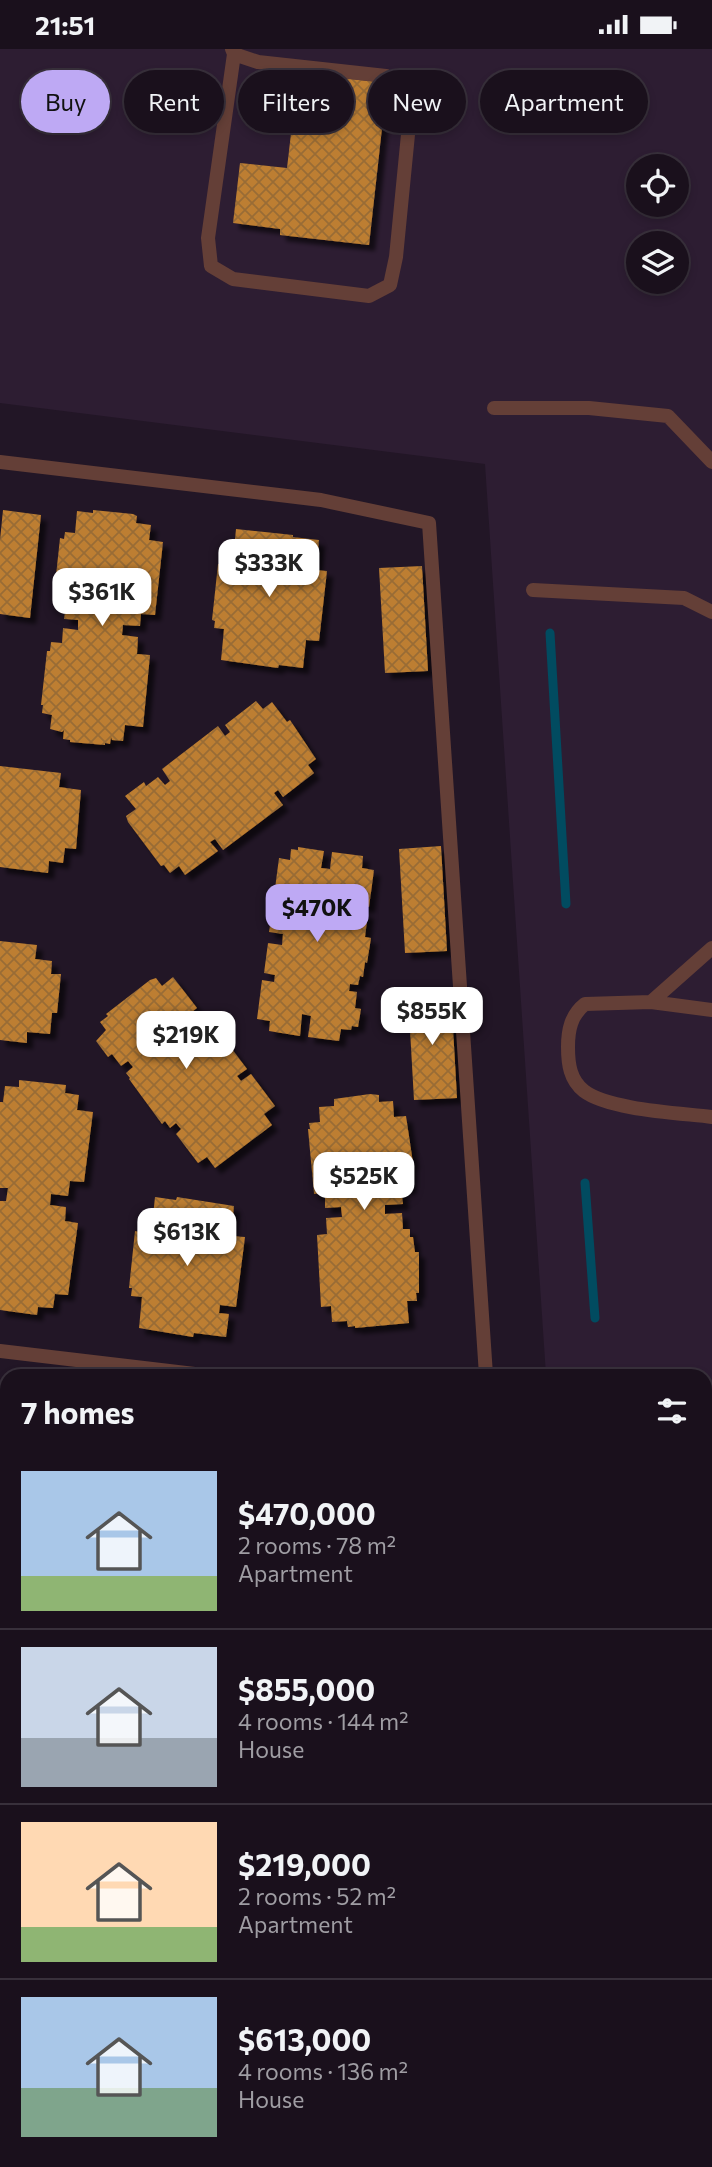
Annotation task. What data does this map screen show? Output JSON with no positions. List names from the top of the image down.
{
  "page": {
    "status": "21:51",
    "chip": [
      "Buy",
      "Rent",
      "Filters",
      "New",
      "Apartment"
    ],
    "price": [
      "$333K",
      "$361K",
      "$470K",
      "$855K",
      "$219K",
      "$525K",
      "$613K"
    ],
    "heading": "7 homes",
    "list": [
      {
        "name": "$470,000",
        "note": "2 rooms · 78 m² · Apartment"
      },
      {
        "name": "$855,000",
        "note": "4 rooms · 144 m² · House"
      },
      {
        "name": "$219,000",
        "note": "2 rooms · 52 m² · Apartment"
      },
      {
        "name": "$613,000",
        "note": "4 rooms · 136 m² · House"
      }
    ]
  }
}
